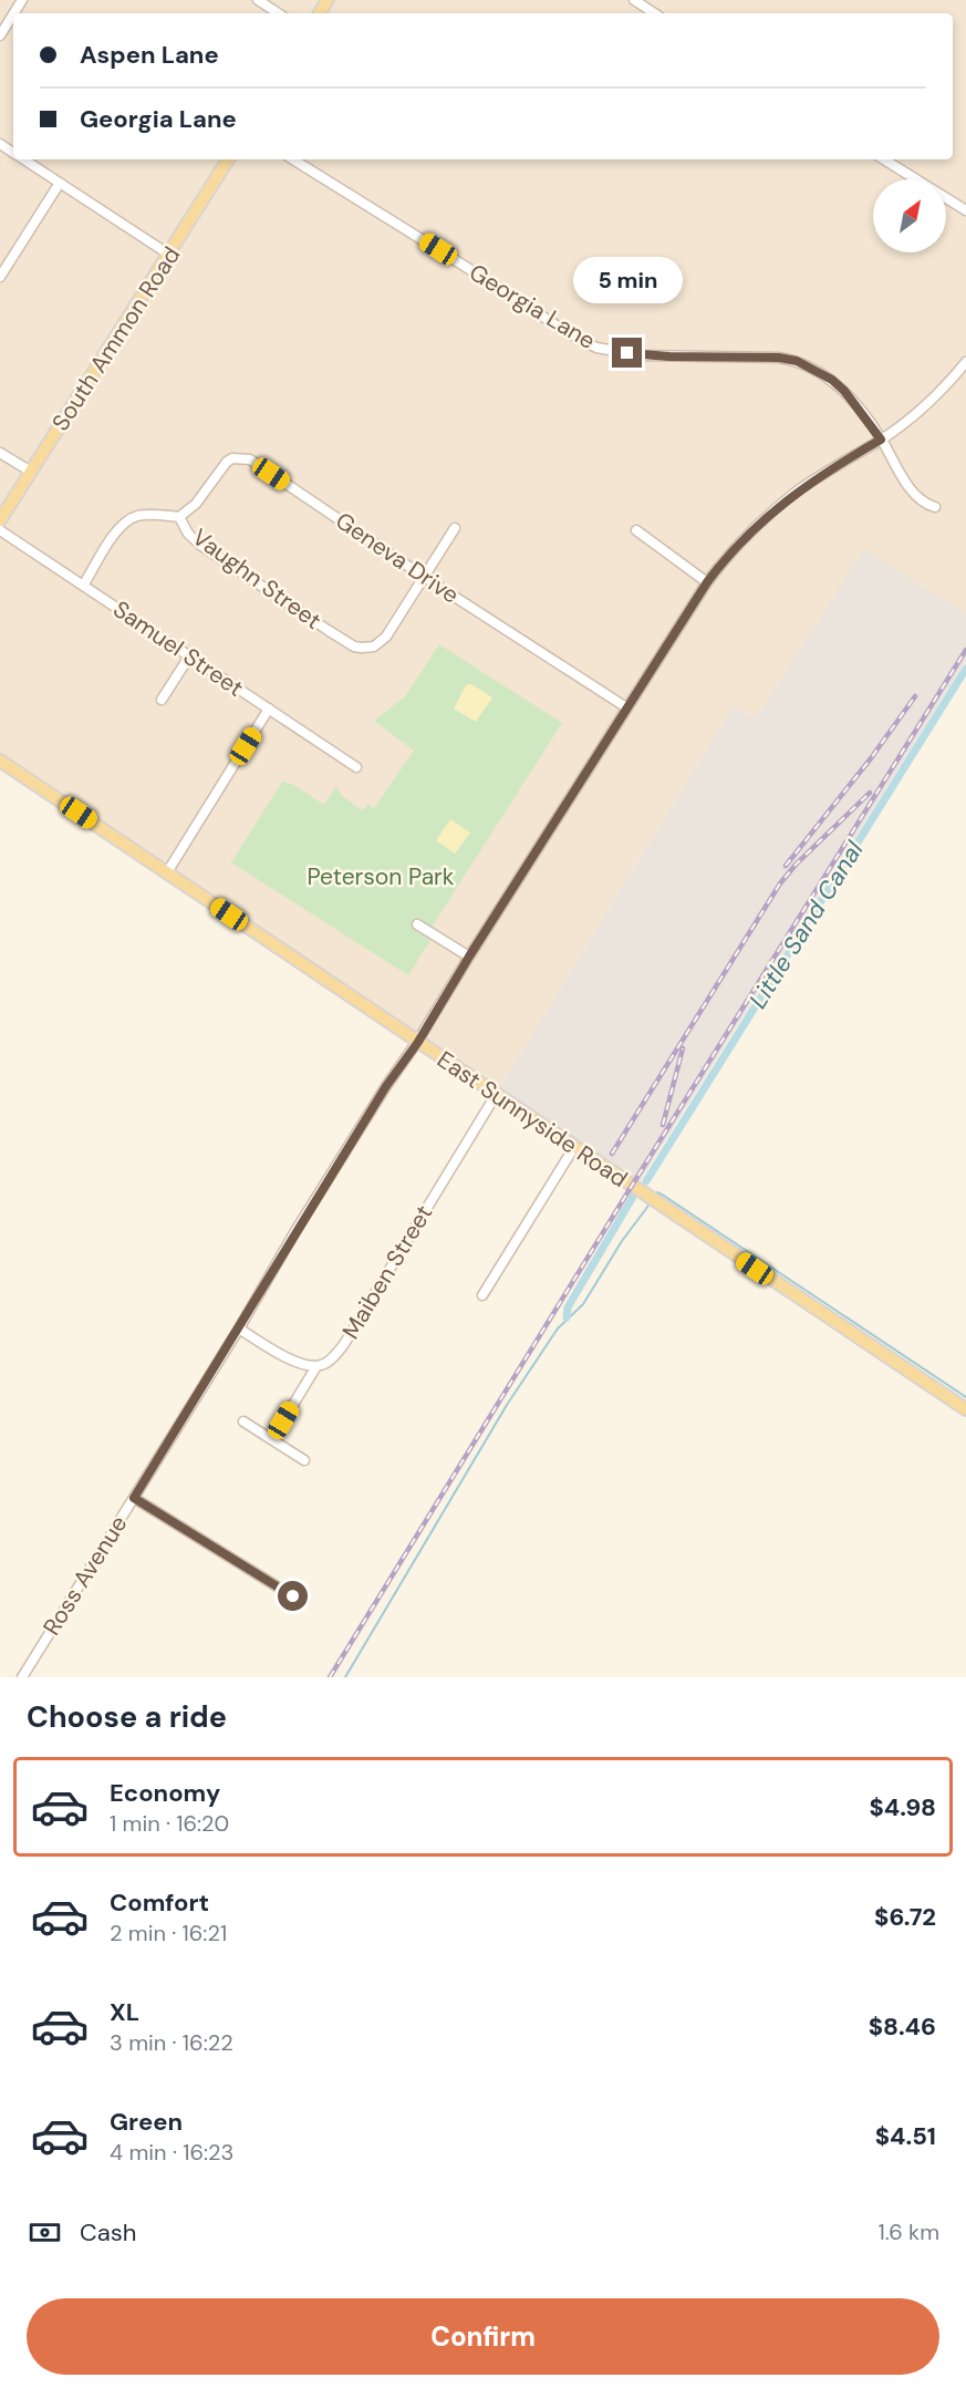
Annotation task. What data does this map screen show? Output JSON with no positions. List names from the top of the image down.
{
  "streets": {
    "main road": ["South Ammon Road", "East Sunnyside Road"],
    "street": [
      "Georgia Lane",
      "Geneva Drive",
      "Vaughn Street",
      "Samuel Street",
      "Maiben Street",
      "Ross Avenue"
    ]
  },
  "crossings": [
    ["Georgia Lane", "Ross Avenue"],
    ["Geneva Drive", "Vaughn Street"],
    ["Geneva Drive", "Ross Avenue"],
    ["Vaughn Street", "Samuel Street"],
    ["East Sunnyside Road", "Maiben Street"],
    ["East Sunnyside Road", "Ross Avenue"]
  ],
  "water": ["Little Sand Canal"],
  "parks": ["Peterson Park"],
  "north": "top right",
  "page": {
    "banner": ["Aspen Lane", "Georgia Lane"],
    "bubble": "5 min",
    "heading": "Choose a ride",
    "list": [
      {
        "name": "Economy",
        "note": "1 min · 16:20",
        "value": "$4.98"
      },
      {
        "name": "Comfort",
        "note": "2 min · 16:21",
        "value": "$6.72"
      },
      {
        "name": "XL",
        "note": "3 min · 16:22",
        "value": "$8.46"
      },
      {
        "name": "Green",
        "note": "4 min · 16:23",
        "value": "$4.51"
      }
    ],
    "pay": ["Cash", "1.6 km"],
    "buttons": "Confirm"
  }
}
